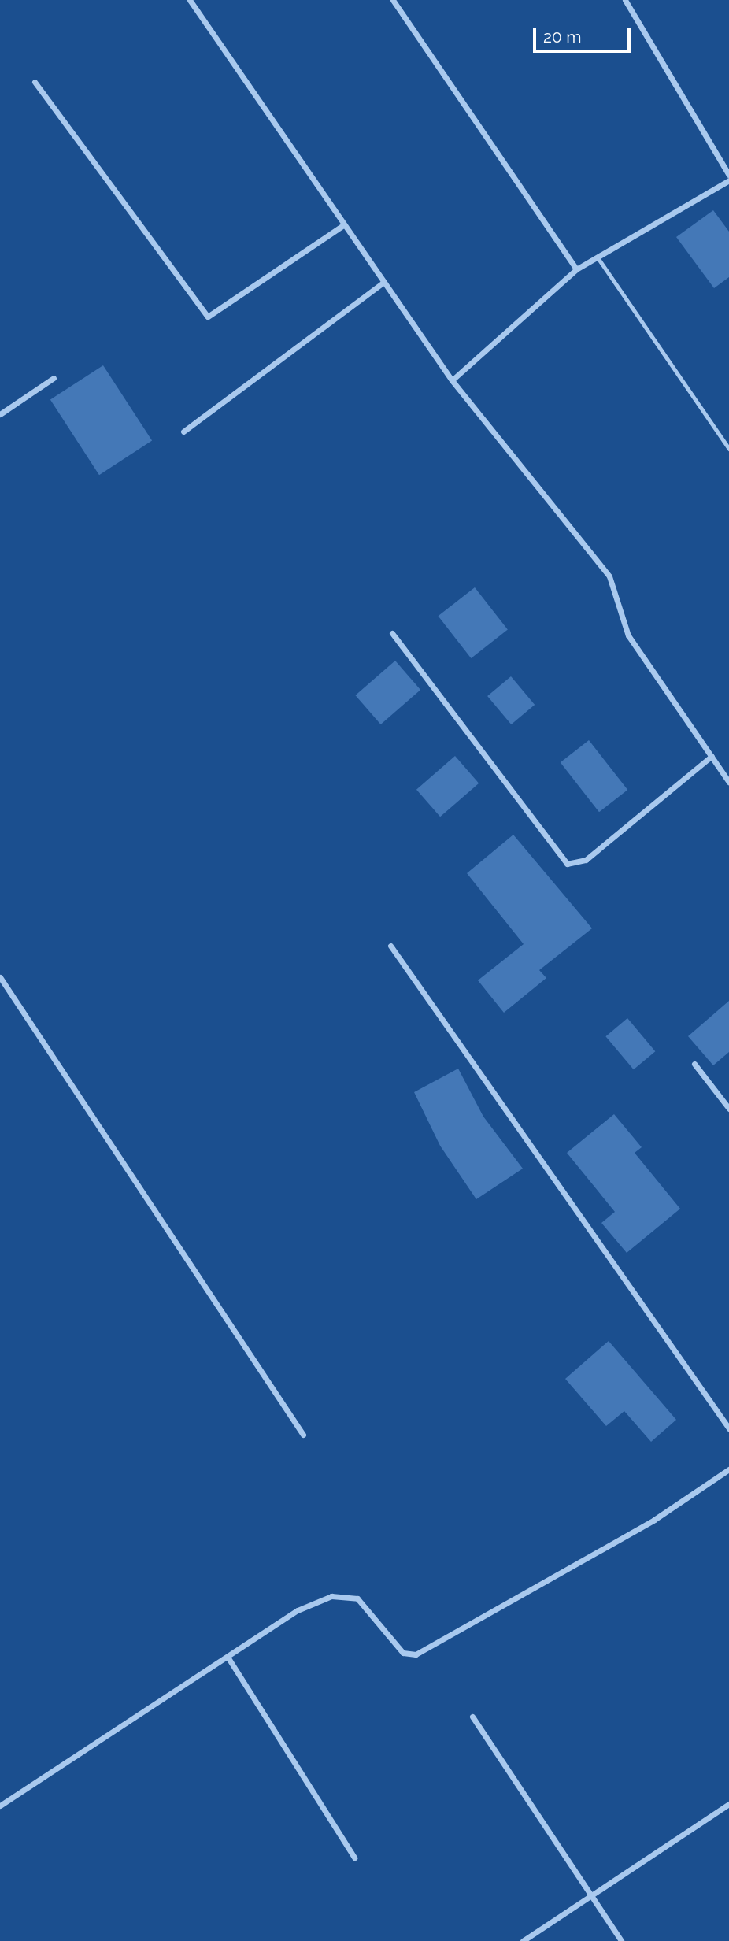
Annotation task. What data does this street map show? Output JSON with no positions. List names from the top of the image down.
{
  "scale_bar": "20 m"
}
